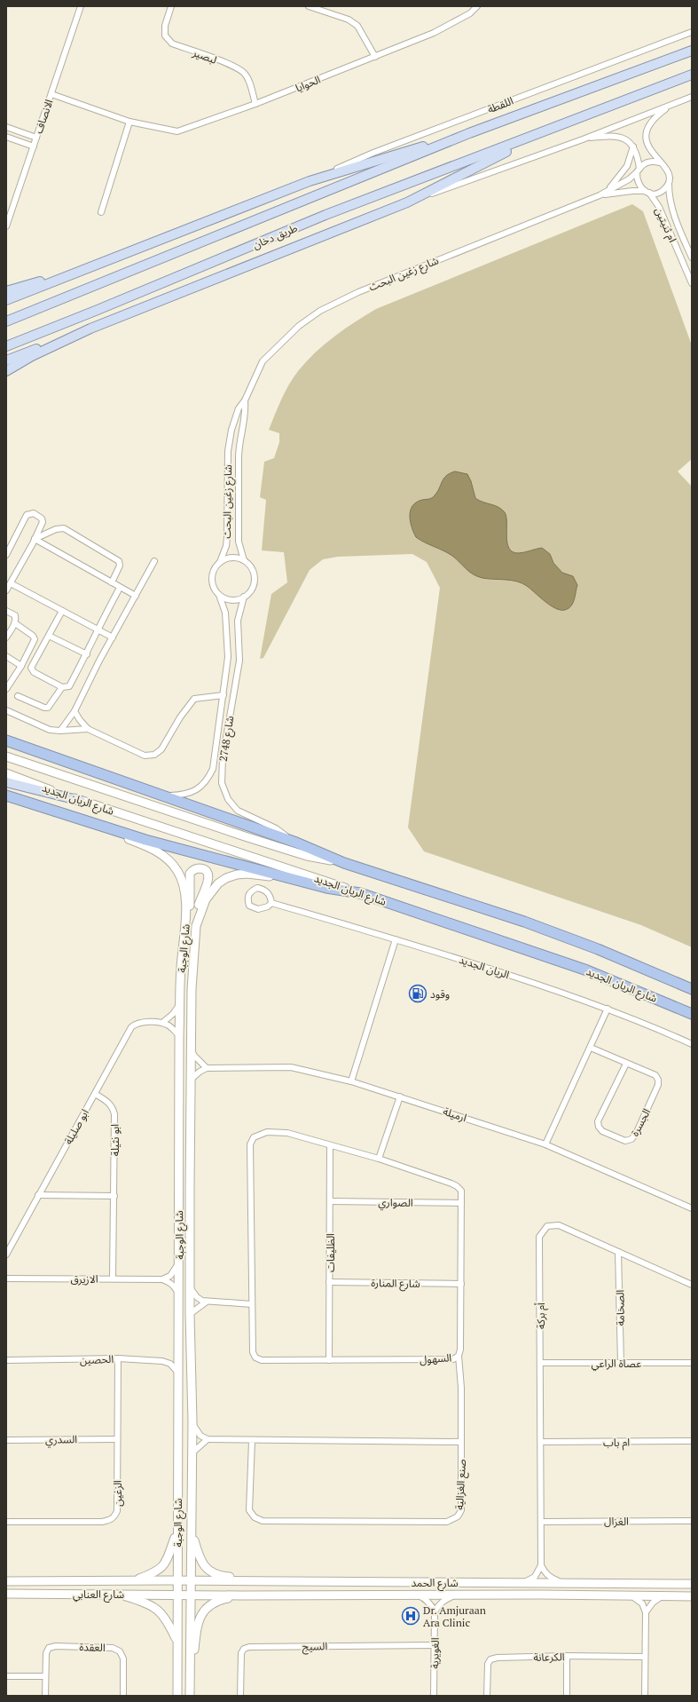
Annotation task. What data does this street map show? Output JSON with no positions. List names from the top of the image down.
{
  "streets": {
    "highway": ["شارع الريان الجديد"],
    "main road": ["اللقطة", "طريق دخان"],
    "street": [
      "لبصير",
      "الحوايا",
      "الانصاف",
      "ام ثنيتين",
      "شارع زغين البحث",
      "شارع 2748",
      "شارع الوجبة",
      "الريان الجديد",
      "ارميلة",
      "الجسرة",
      "ابو صليلة",
      "ابو نثيلة",
      "الصواري",
      "الظليفات",
      "الازيرق",
      "شارع المنارة",
      "الصخامة",
      "أم بركة",
      "السهول",
      "الحصين",
      "عصاة الراعي",
      "السدري",
      "ام باب",
      "صنع الغزالية",
      "الزغين",
      "الغزال",
      "شارع الحمد",
      "شارع العنابي",
      "السيج",
      "العقدة",
      "الغويرية",
      "الكرعانة"
    ]
  },
  "crossings": [
    ["لبصير", "الحوايا"],
    ["الحوايا", "الانصاف"],
    ["اللقطة", "طريق دخان"],
    ["ام ثنيتين", "شارع زغين البحث"],
    ["شارع زغين البحث", "شارع 2748"],
    ["شارع الوجبة", "الحصين"],
    ["شارع الوجبة", "شارع الحمد"],
    ["شارع الوجبة", "شارع العنابي"],
    ["ابو صليلة", "ابو نثيلة"],
    ["ابو نثيلة", "الازيرق"],
    ["الصواري", "الظليفات"],
    ["الصواري", "السهول"],
    ["الظليفات", "شارع المنارة"],
    ["الظليفات", "السهول"],
    ["شارع المنارة", "السهول"],
    ["الصخامة", "أم بركة"],
    ["الصخامة", "عصاة الراعي"],
    ["أم بركة", "عصاة الراعي"],
    ["أم بركة", "ام باب"],
    ["أم بركة", "الغزال"],
    ["الحصين", "الزغين"],
    ["السدري", "الزغين"],
    ["شارع الحمد", "شارع العنابي"],
    ["السيج", "الغويرية"]
  ],
  "places": {
    "fuel station": ["وقود"],
    "hospital": ["Dr. Amjuraan Ara Clinic"]
  }
}
